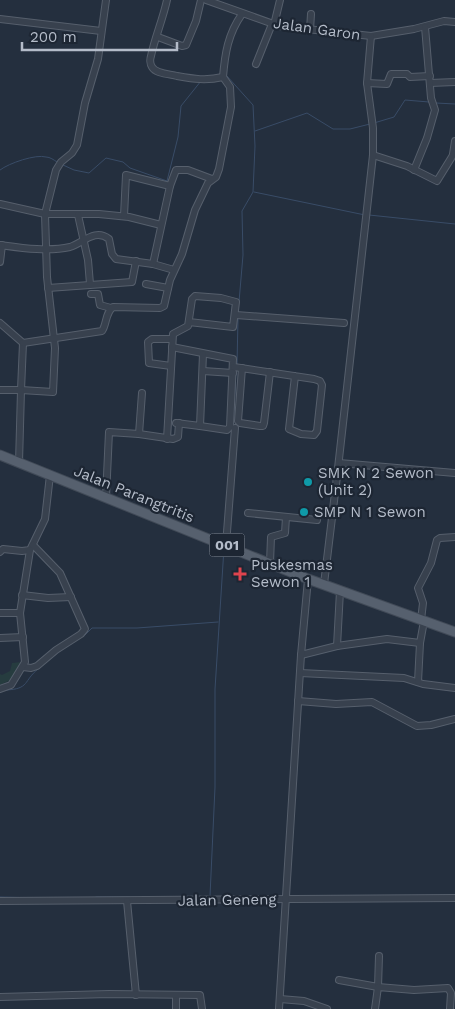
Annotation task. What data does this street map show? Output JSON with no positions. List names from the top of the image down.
{
  "streets": {
    "main road": ["Jalan Parangtritis", "001"],
    "street": ["Jalan Garon", "Jalan Geneng"]
  },
  "places": {
    "other": ["SMK N 2 Sewon (Unit 2)", "SMP N 1 Sewon"],
    "health": ["Puskesmas Sewon 1"]
  },
  "scale_bar": "200 m"
}
